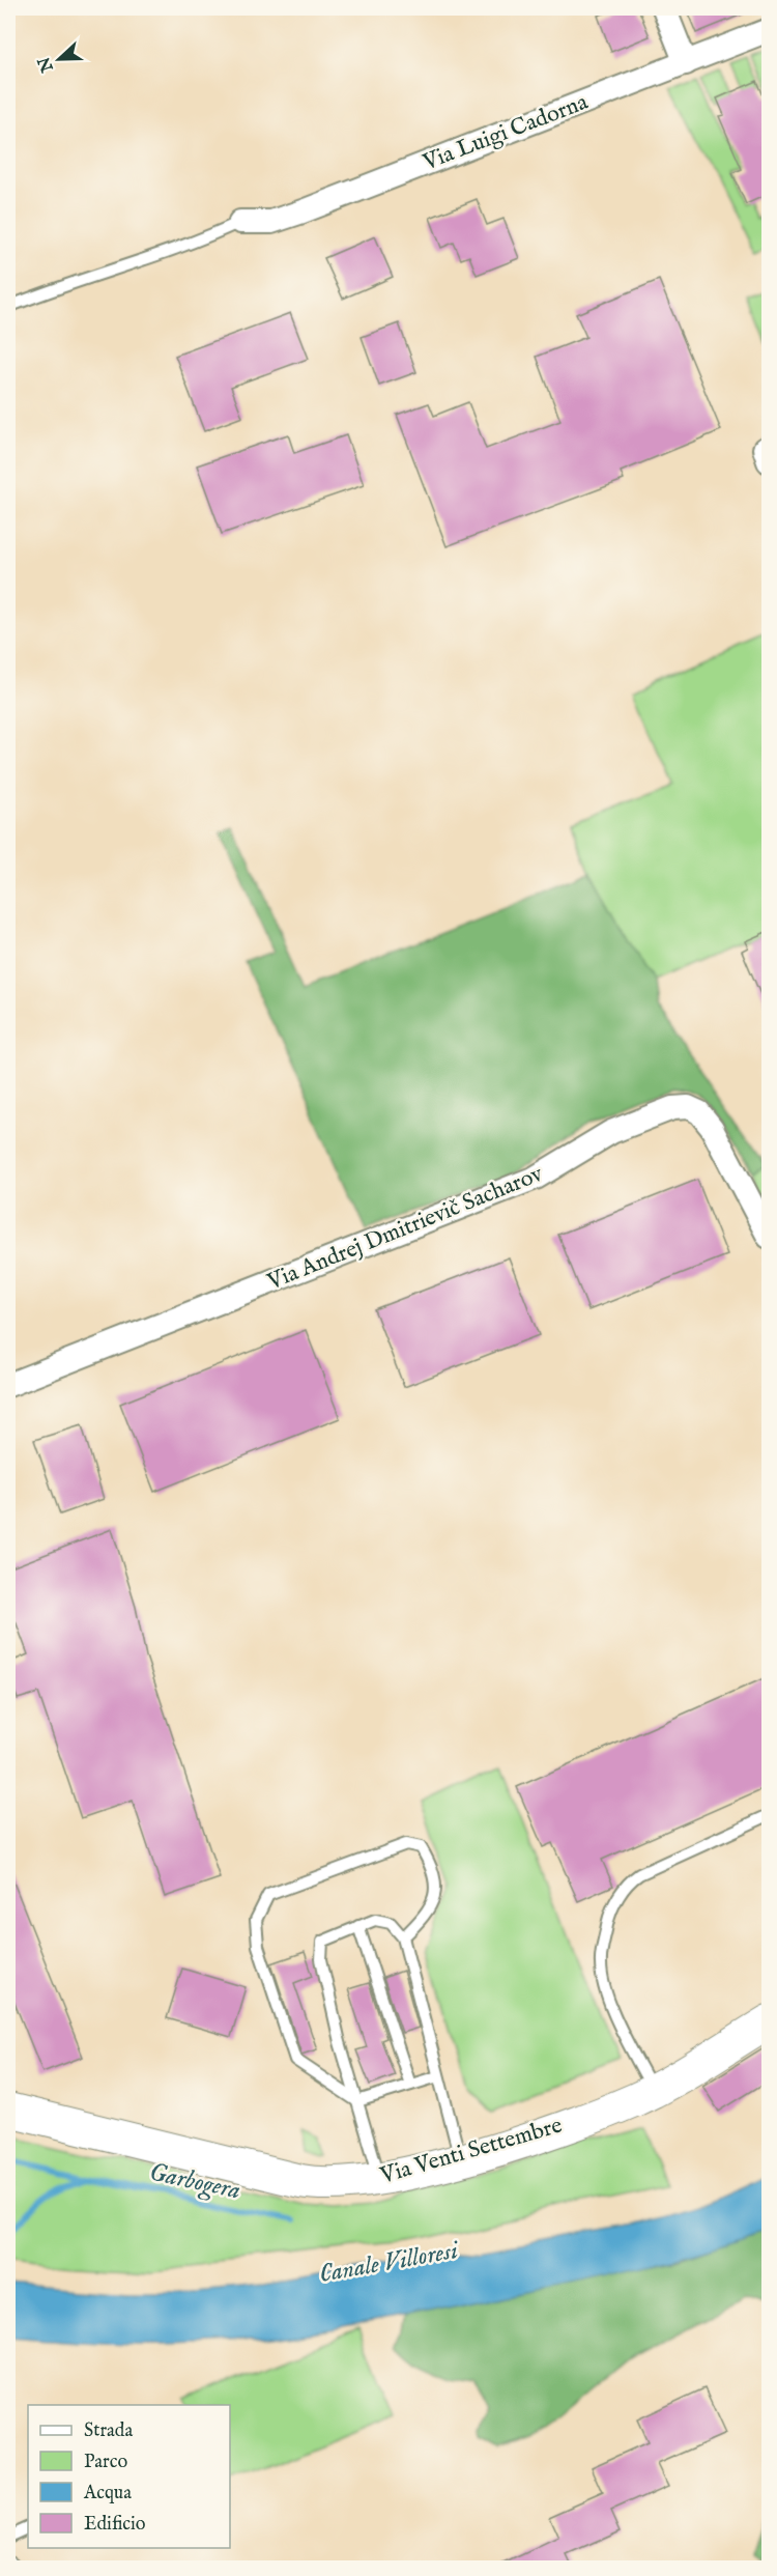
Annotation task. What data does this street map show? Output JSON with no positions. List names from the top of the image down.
{
  "streets": {
    "street": ["Via Luigi Cadorna", "Via Andrej Dmitrievič Sacharov", "Via Venti Settembre"]
  },
  "water": ["Garbogera", "Canale Villoresi"],
  "legend": [
    "Strada",
    "Parco",
    "Acqua",
    "Edificio"
  ],
  "north": "left"
}
